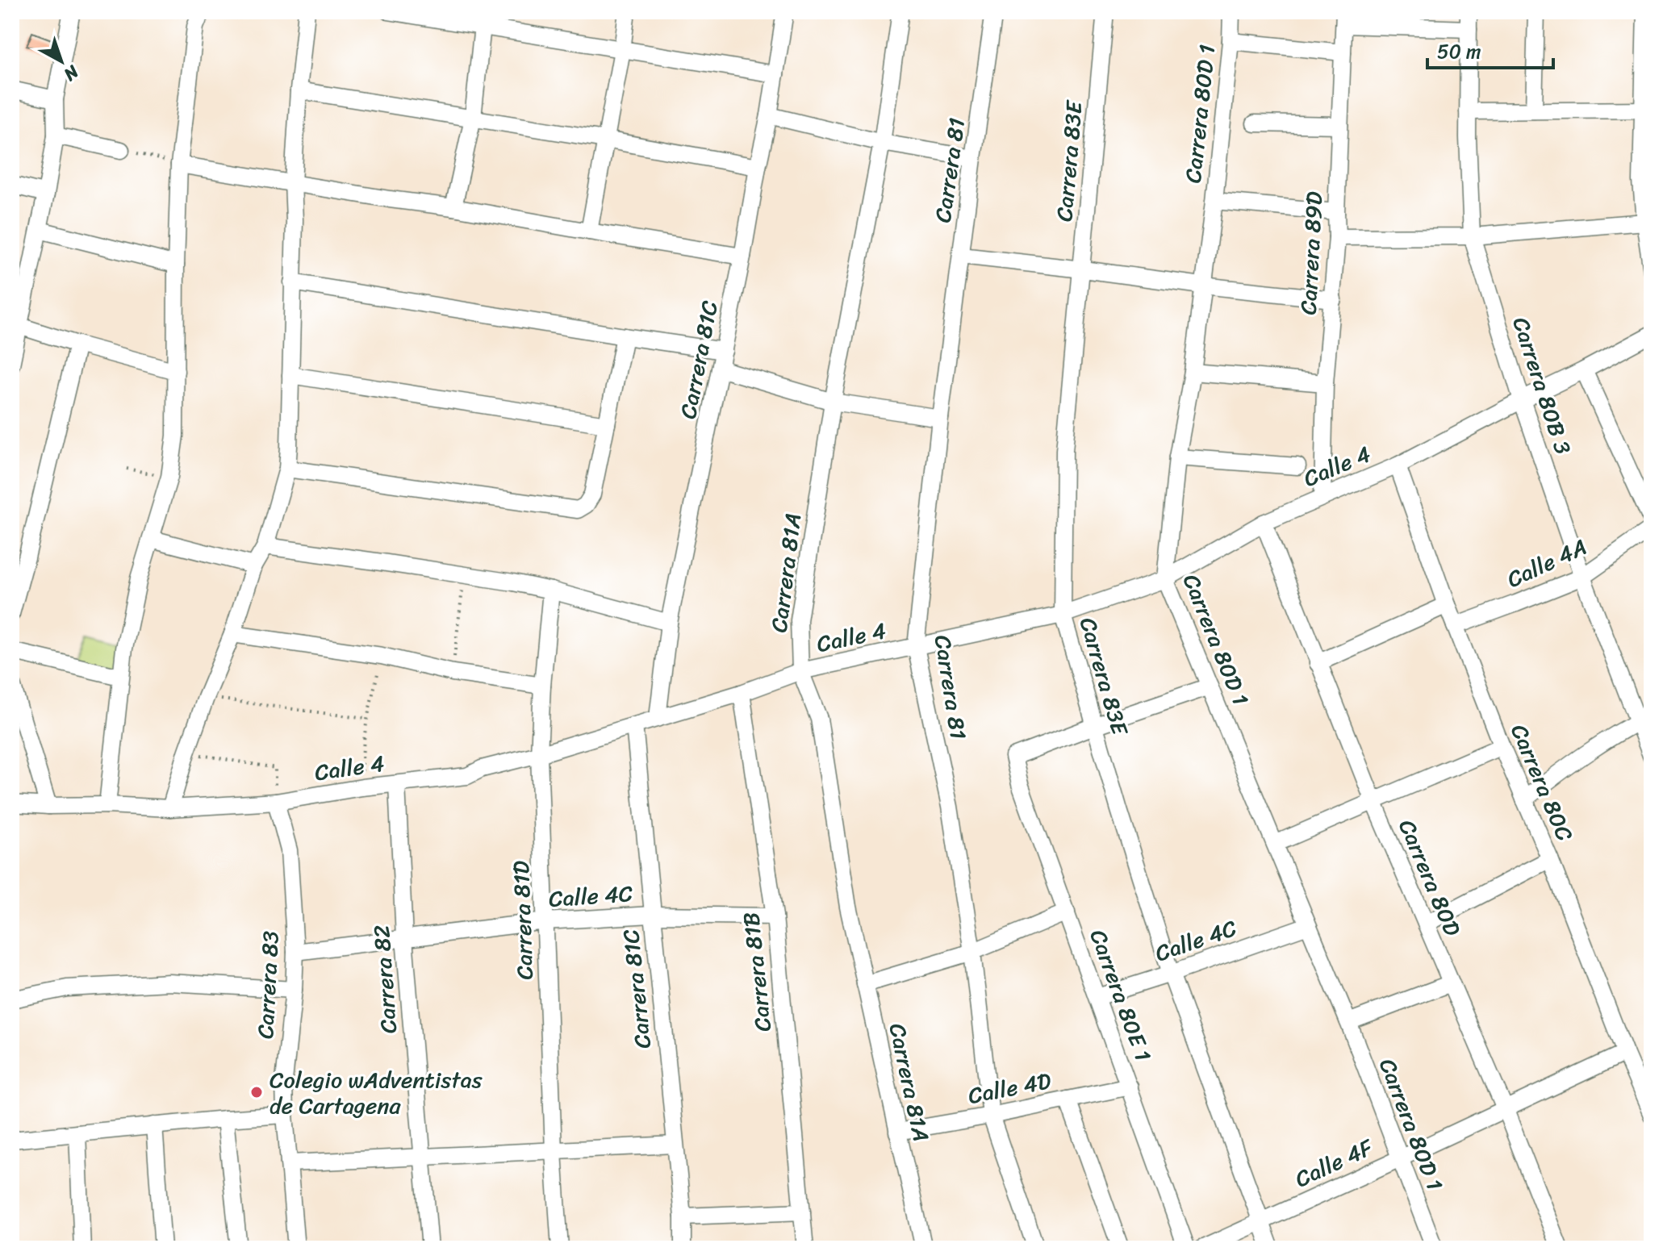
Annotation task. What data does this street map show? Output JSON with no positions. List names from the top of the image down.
{
  "streets": {
    "street": [
      "Carrera 80D 1",
      "Carrera 83E",
      "Carrera 81",
      "Carrera 89D",
      "Carrera 81C",
      "Carrera 80B 3",
      "Calle 4",
      "Calle 4A",
      "Carrera 81A",
      "Carrera 80C",
      "Carrera 80D",
      "Calle 4C",
      "Carrera 81D",
      "Carrera 81B",
      "Carrera 82",
      "Carrera 83",
      "Carrera 80E 1",
      "Calle 4D",
      "Calle 4F"
    ]
  },
  "crossings": [
    ["Carrera 80D 1", "Calle 4"],
    ["Carrera 80D 1", "Calle 4C"],
    ["Carrera 80D 1", "Calle 4F"],
    ["Carrera 83E", "Calle 4"],
    ["Carrera 83E", "Calle 4C"],
    ["Carrera 83E", "Carrera 80E 1"],
    ["Carrera 83E", "Calle 4F"],
    ["Carrera 81", "Calle 4"],
    ["Carrera 81", "Calle 4D"],
    ["Carrera 89D", "Calle 4"],
    ["Carrera 81C", "Calle 4"],
    ["Carrera 81C", "Calle 4C"],
    ["Carrera 80B 3", "Calle 4"],
    ["Carrera 80B 3", "Calle 4A"],
    ["Calle 4", "Carrera 81A"],
    ["Calle 4", "Carrera 80C"],
    ["Calle 4", "Carrera 80D"],
    ["Calle 4", "Carrera 81D"],
    ["Calle 4", "Carrera 81B"],
    ["Calle 4", "Carrera 82"],
    ["Calle 4", "Carrera 83"],
    ["Calle 4A", "Carrera 80C"],
    ["Carrera 81A", "Calle 4D"],
    ["Carrera 80C", "Calle 4F"],
    ["Carrera 80D", "Calle 4F"],
    ["Calle 4C", "Carrera 81D"],
    ["Calle 4C", "Carrera 81B"],
    ["Calle 4C", "Carrera 82"],
    ["Calle 4C", "Carrera 83"],
    ["Calle 4C", "Carrera 80E 1"],
    ["Carrera 80E 1", "Calle 4D"]
  ],
  "places": ["Colegio wAdventistas de Cartagena"],
  "scale_bar": "50 m",
  "north": "bottom right"
}
